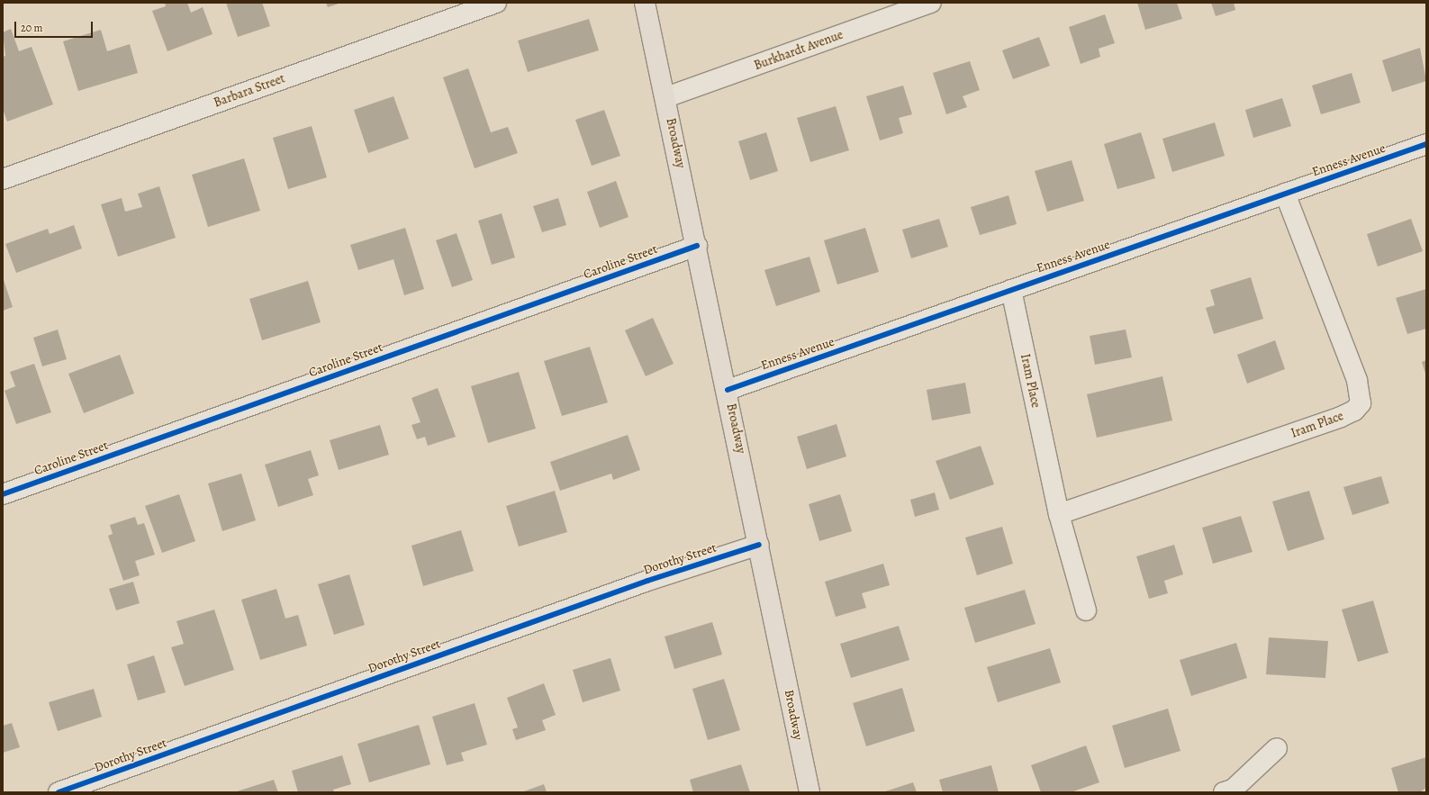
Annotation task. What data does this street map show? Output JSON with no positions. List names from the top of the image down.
{
  "streets": {
    "main road": ["Broadway"],
    "street": [
      "Burkhardt Avenue",
      "Barbara Street",
      "Enness Avenue",
      "Caroline Street",
      "Iram Place",
      "Dorothy Street"
    ]
  },
  "crossings": [
    ["Burkhardt Avenue", "Broadway"],
    ["Broadway", "Enness Avenue"],
    ["Broadway", "Caroline Street"],
    ["Broadway", "Dorothy Street"],
    ["Enness Avenue", "Iram Place"]
  ],
  "scale_bar": "20 m"
}
